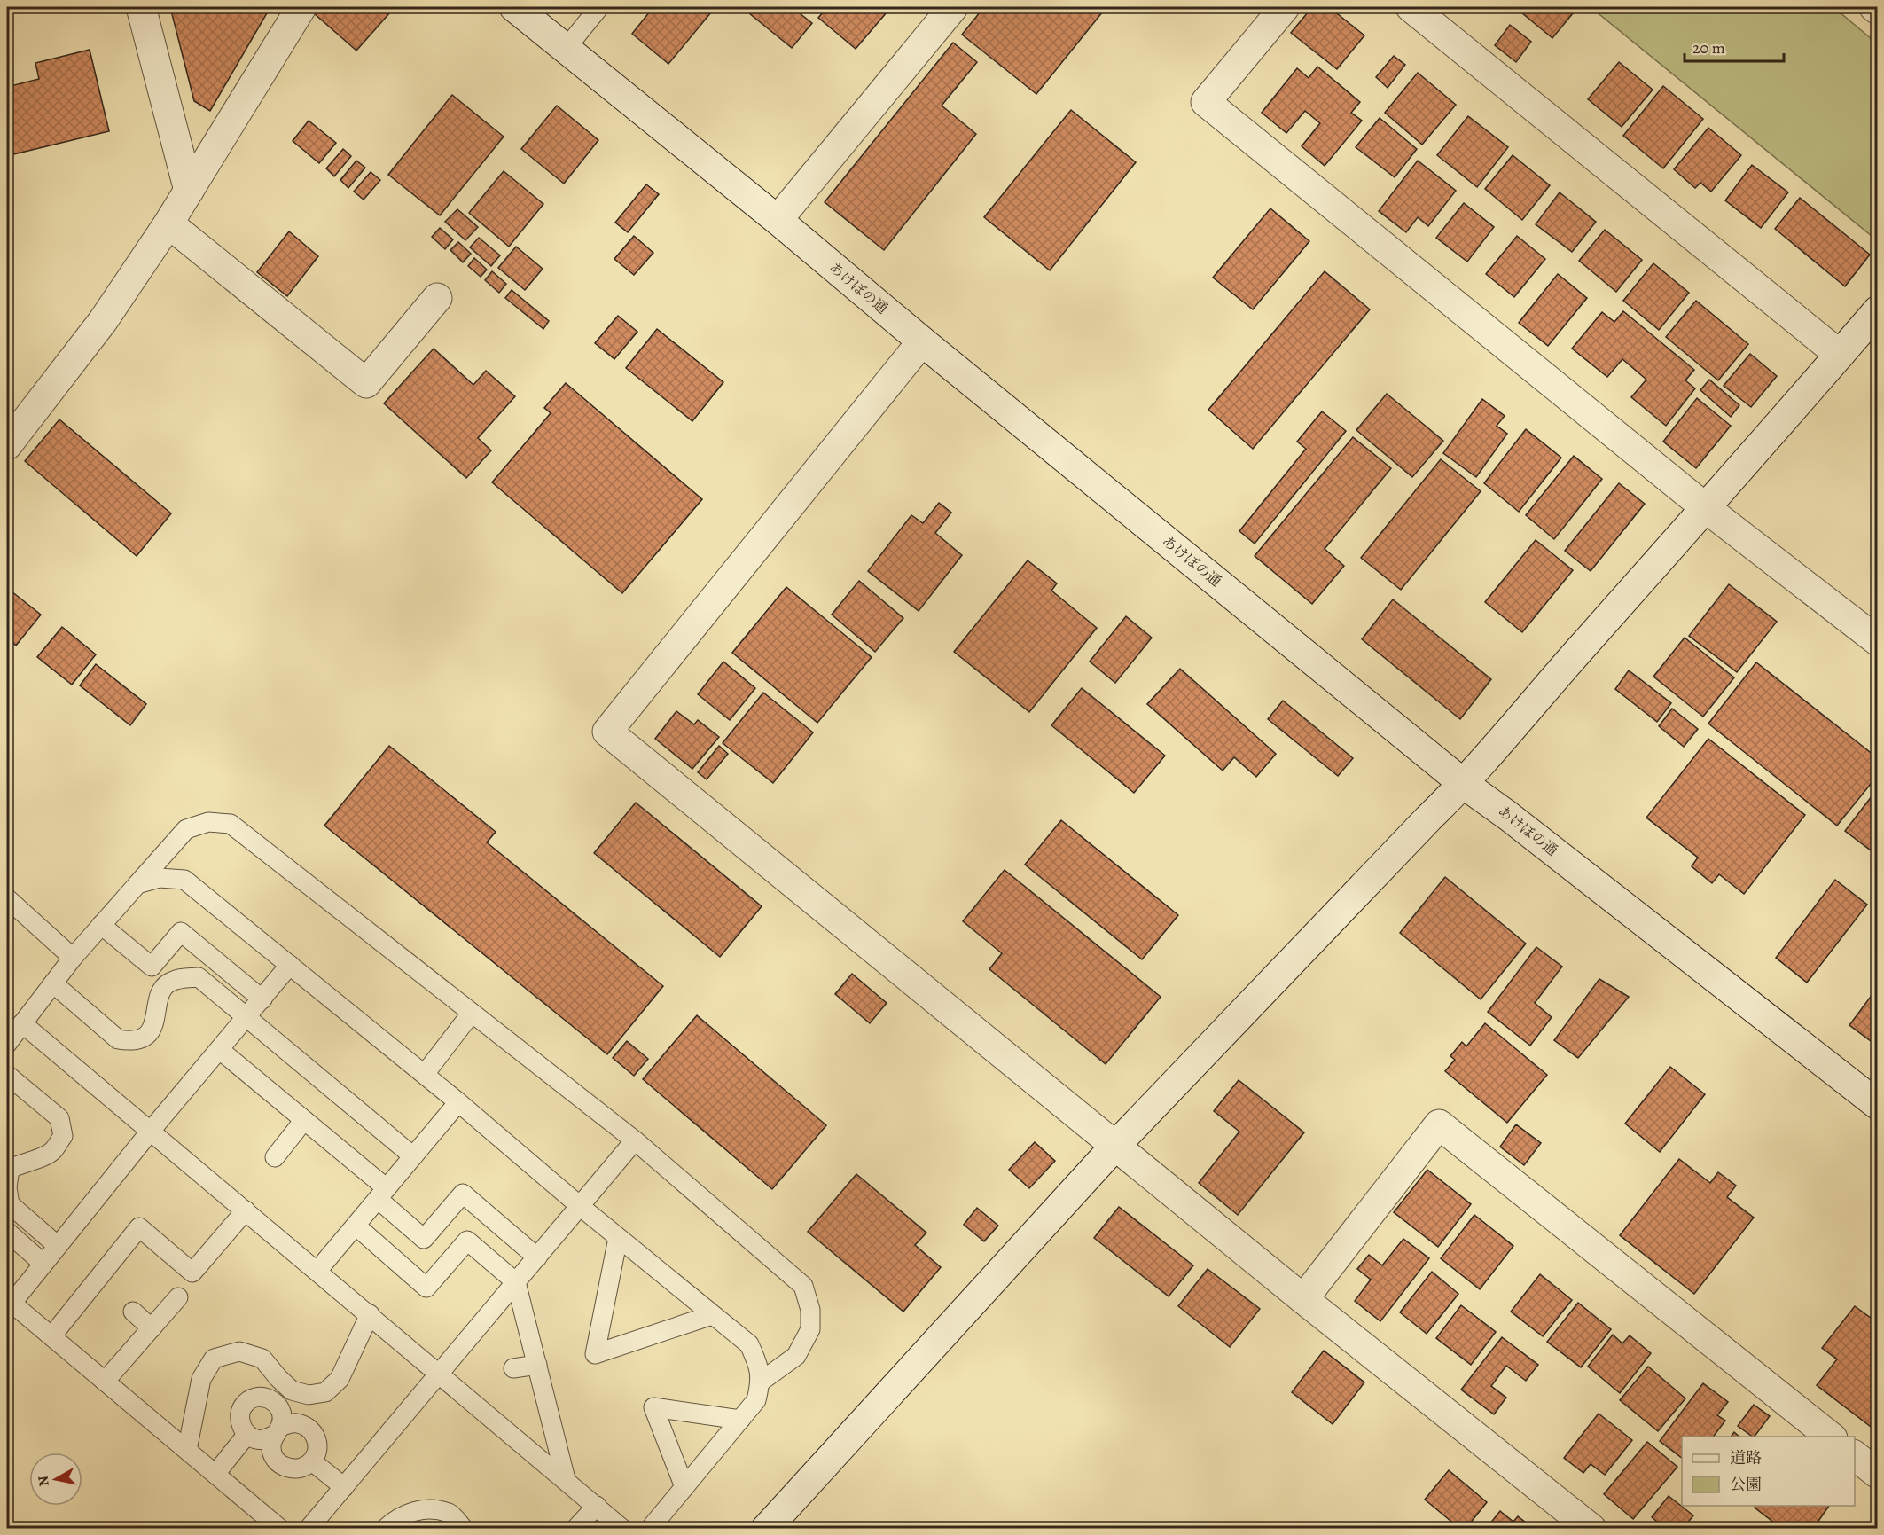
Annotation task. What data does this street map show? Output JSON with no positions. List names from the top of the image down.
{
  "streets": {
    "street": ["あけぼの通"]
  },
  "legend": ["道路", "公園"],
  "scale_bar": "20 m",
  "north": "left"
}
